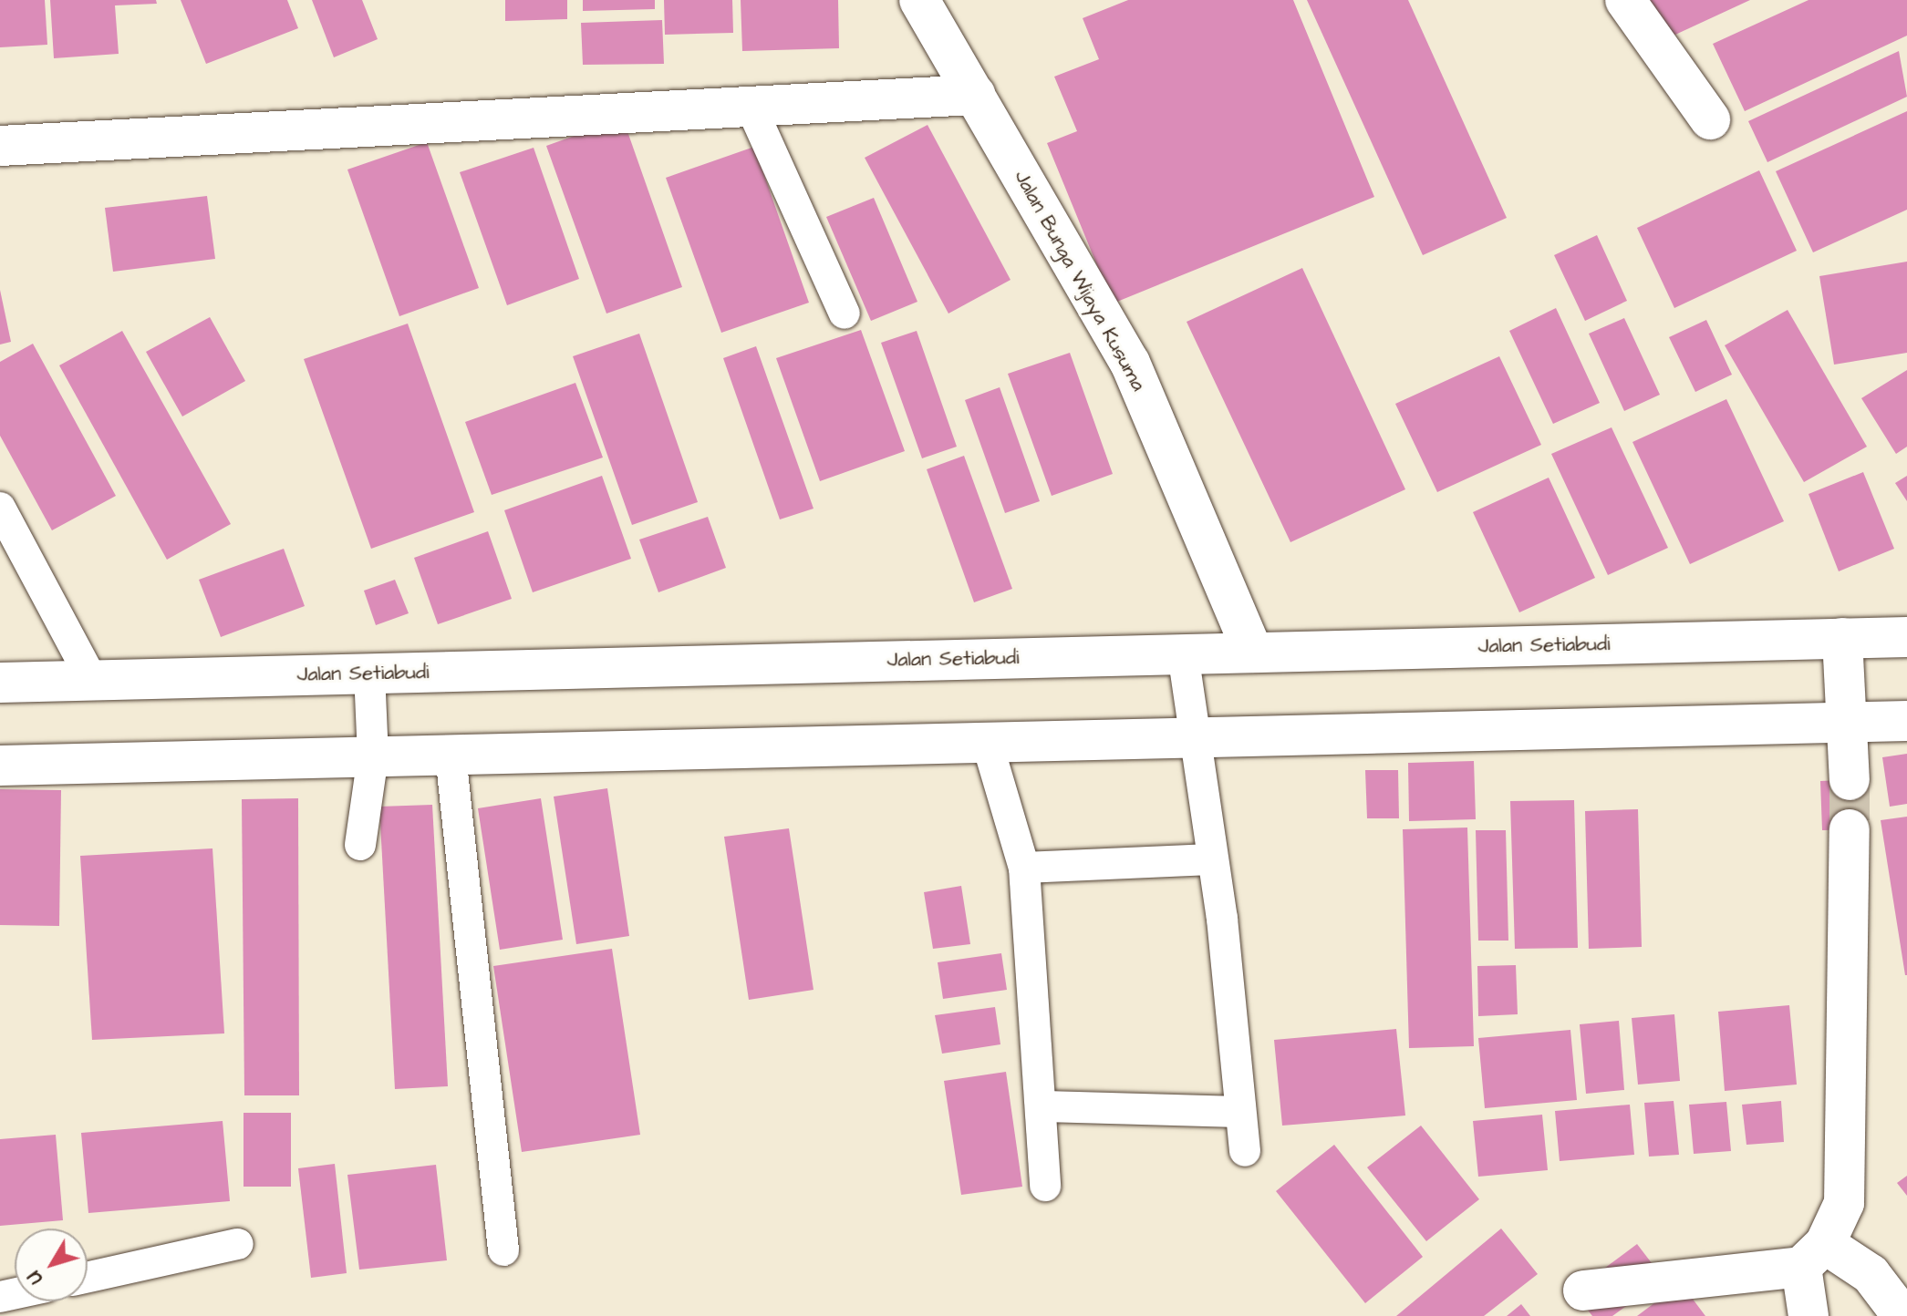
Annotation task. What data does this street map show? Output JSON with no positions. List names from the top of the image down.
{
  "streets": {
    "main road": ["Jalan Bunga Wijaya Kusuma", "Jalan Setiabudi"]
  },
  "crossings": [
    ["Jalan Bunga Wijaya Kusuma", "Jalan Setiabudi"]
  ],
  "north": "bottom left"
}
